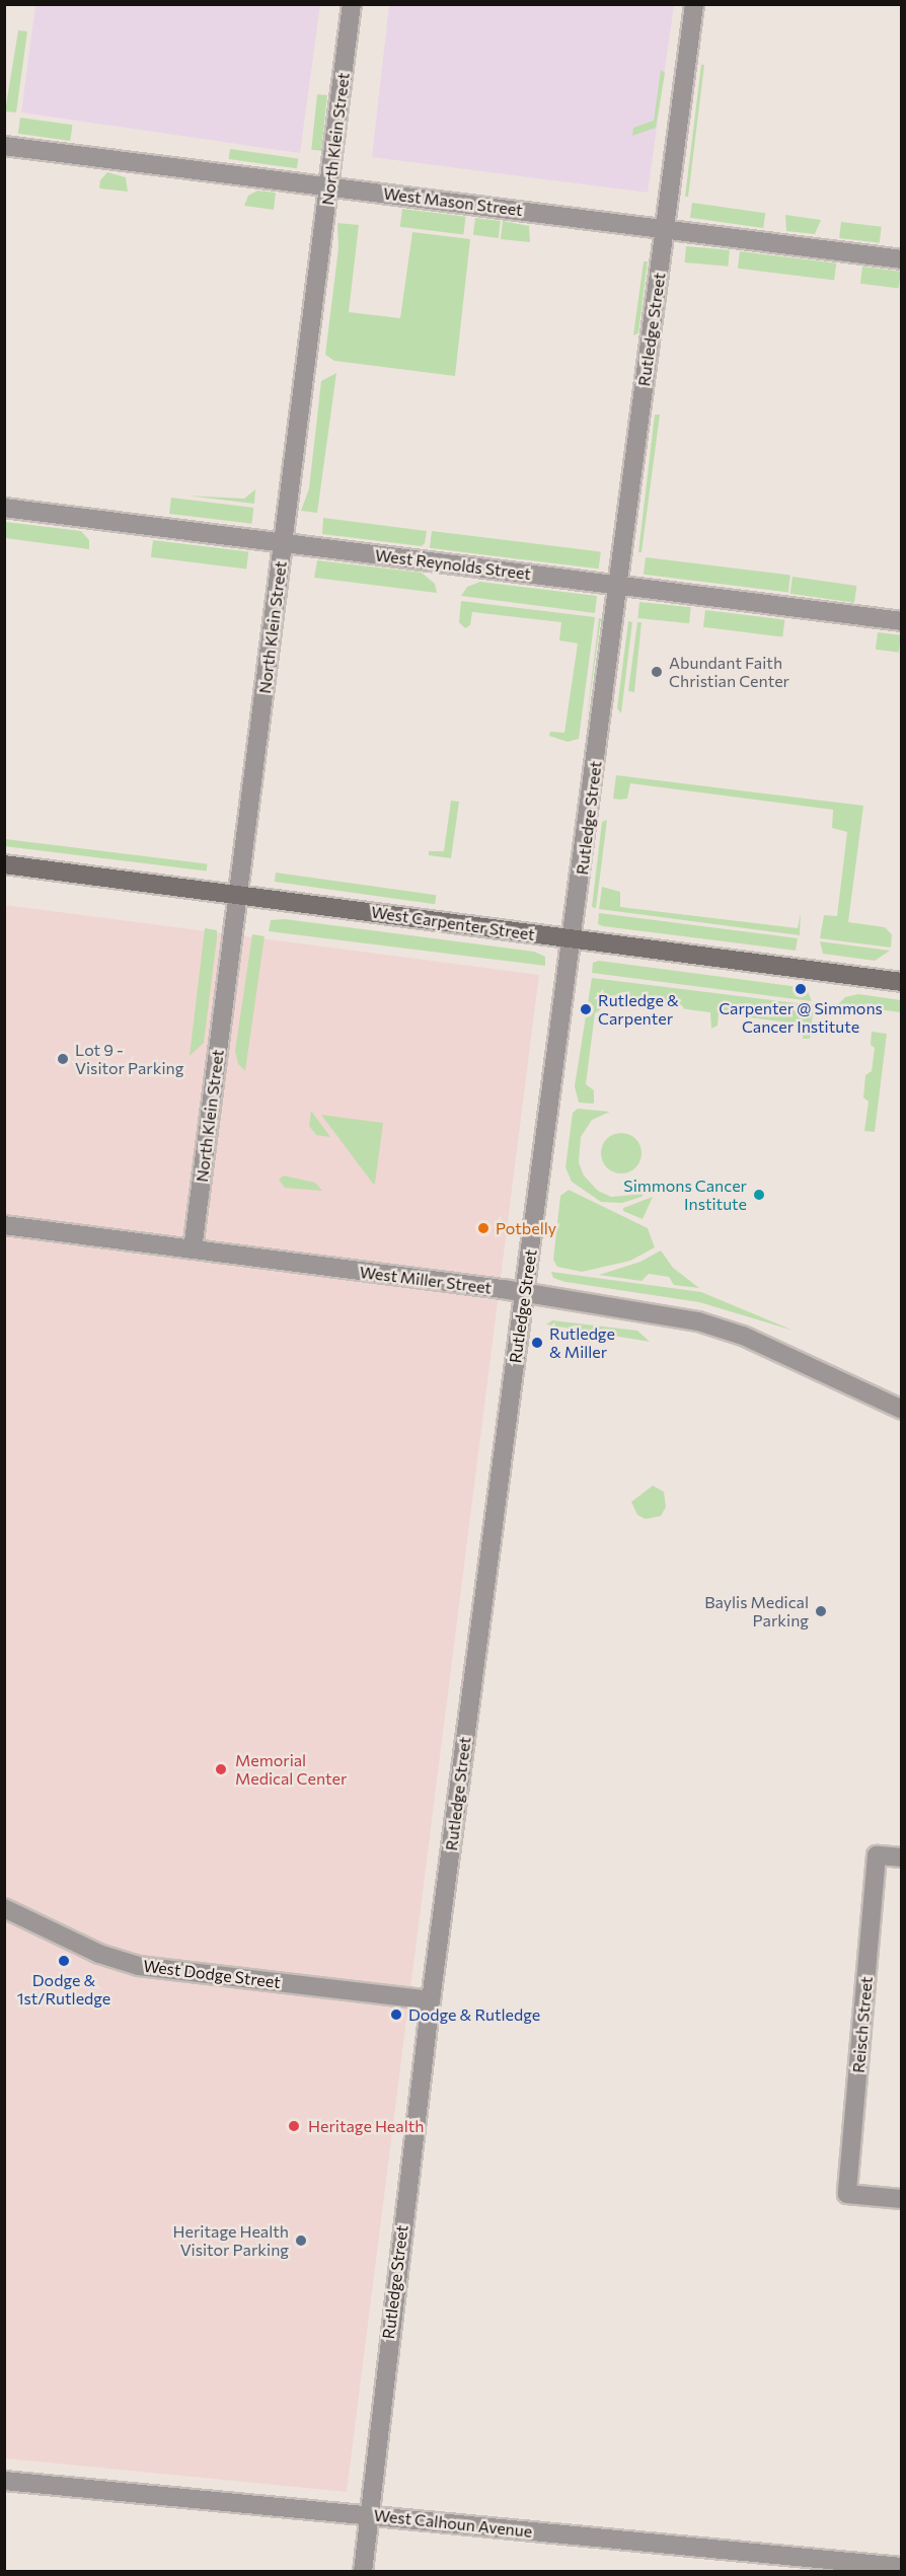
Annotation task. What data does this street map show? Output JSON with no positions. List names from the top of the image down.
{
  "streets": {
    "street": [
      "North Klein Street",
      "West Mason Street",
      "Rutledge Street",
      "West Reynolds Street",
      "West Carpenter Street",
      "West Miller Street",
      "West Dodge Street",
      "Reisch Street",
      "West Calhoun Avenue"
    ]
  },
  "crossings": [
    ["North Klein Street", "West Mason Street"],
    ["North Klein Street", "West Reynolds Street"],
    ["North Klein Street", "West Carpenter Street"],
    ["North Klein Street", "West Miller Street"],
    ["West Mason Street", "Rutledge Street"],
    ["Rutledge Street", "West Reynolds Street"],
    ["Rutledge Street", "West Carpenter Street"],
    ["Rutledge Street", "West Miller Street"],
    ["Rutledge Street", "West Dodge Street"],
    ["Rutledge Street", "West Calhoun Avenue"]
  ],
  "places": [
    "Abundant Faith Christian Center",
    "Carpenter @ Simmons Cancer Institute",
    "Rutledge & Carpenter",
    "Lot 9 - Visitor Parking",
    "Simmons Cancer Institute",
    "Potbelly",
    "Rutledge & Miller",
    "Baylis Medical Parking",
    "Memorial Medical Center",
    "Dodge & 1st/Rutledge",
    "Dodge & Rutledge",
    "Heritage Health",
    "Heritage Health Visitor Parking"
  ]
}
